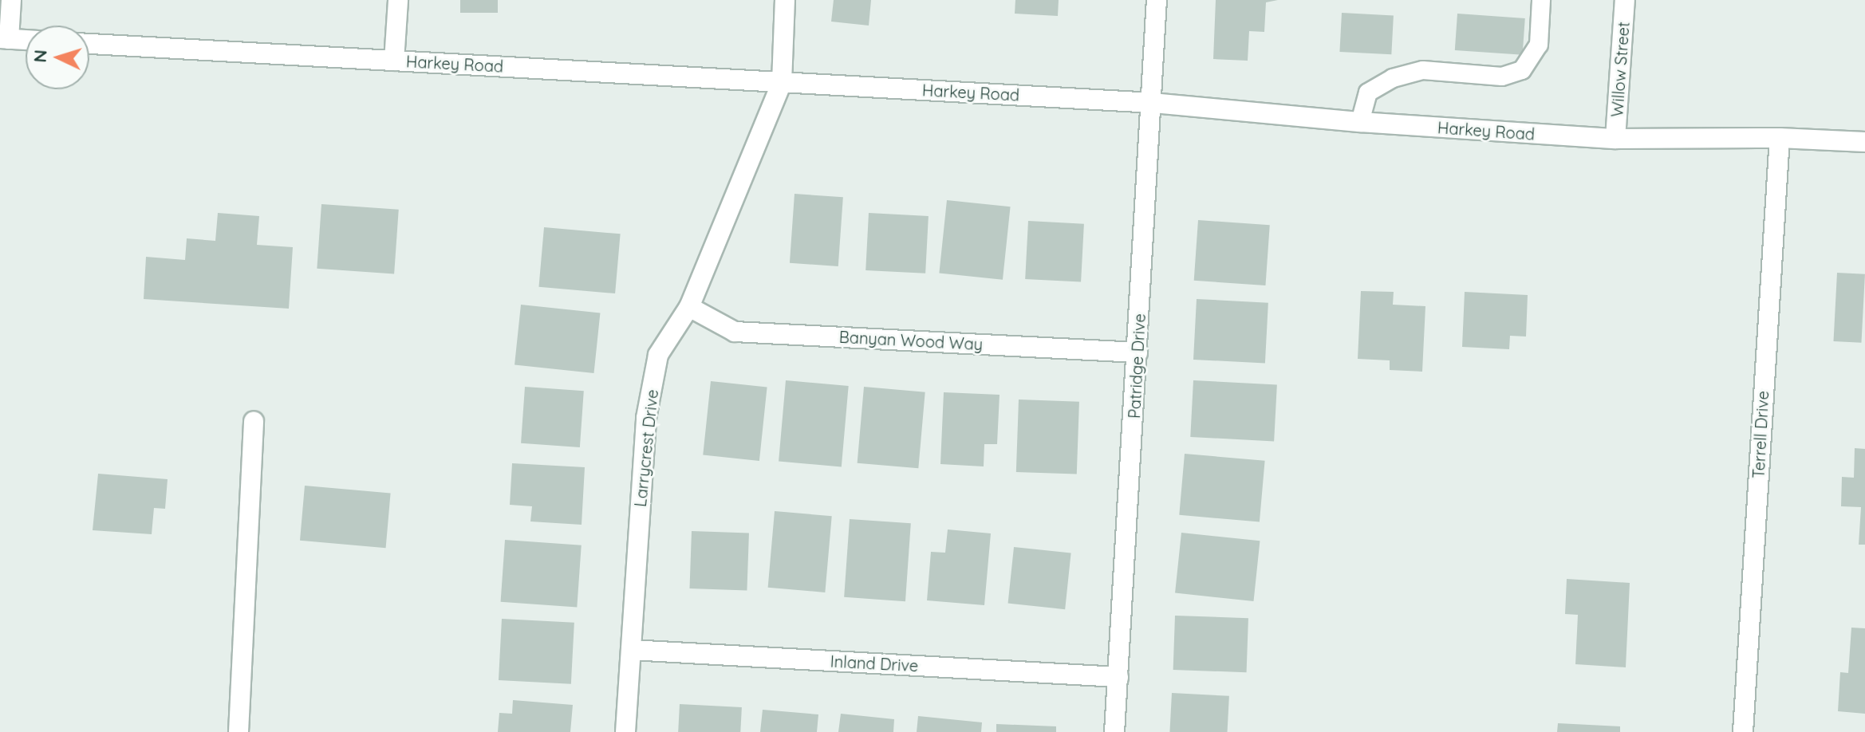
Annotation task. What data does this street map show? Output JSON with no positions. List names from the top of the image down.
{
  "streets": {
    "street": [
      "Harkey Road",
      "Willow Street",
      "Banyan Wood Way",
      "Patridge Drive",
      "Terrell Drive",
      "Larrycrest Drive",
      "Inland Drive"
    ]
  },
  "crossings": [
    ["Harkey Road", "Willow Street"],
    ["Harkey Road", "Patridge Drive"],
    ["Harkey Road", "Terrell Drive"],
    ["Harkey Road", "Larrycrest Drive"],
    ["Banyan Wood Way", "Patridge Drive"],
    ["Banyan Wood Way", "Larrycrest Drive"],
    ["Patridge Drive", "Inland Drive"],
    ["Larrycrest Drive", "Inland Drive"]
  ],
  "north": "left"
}
